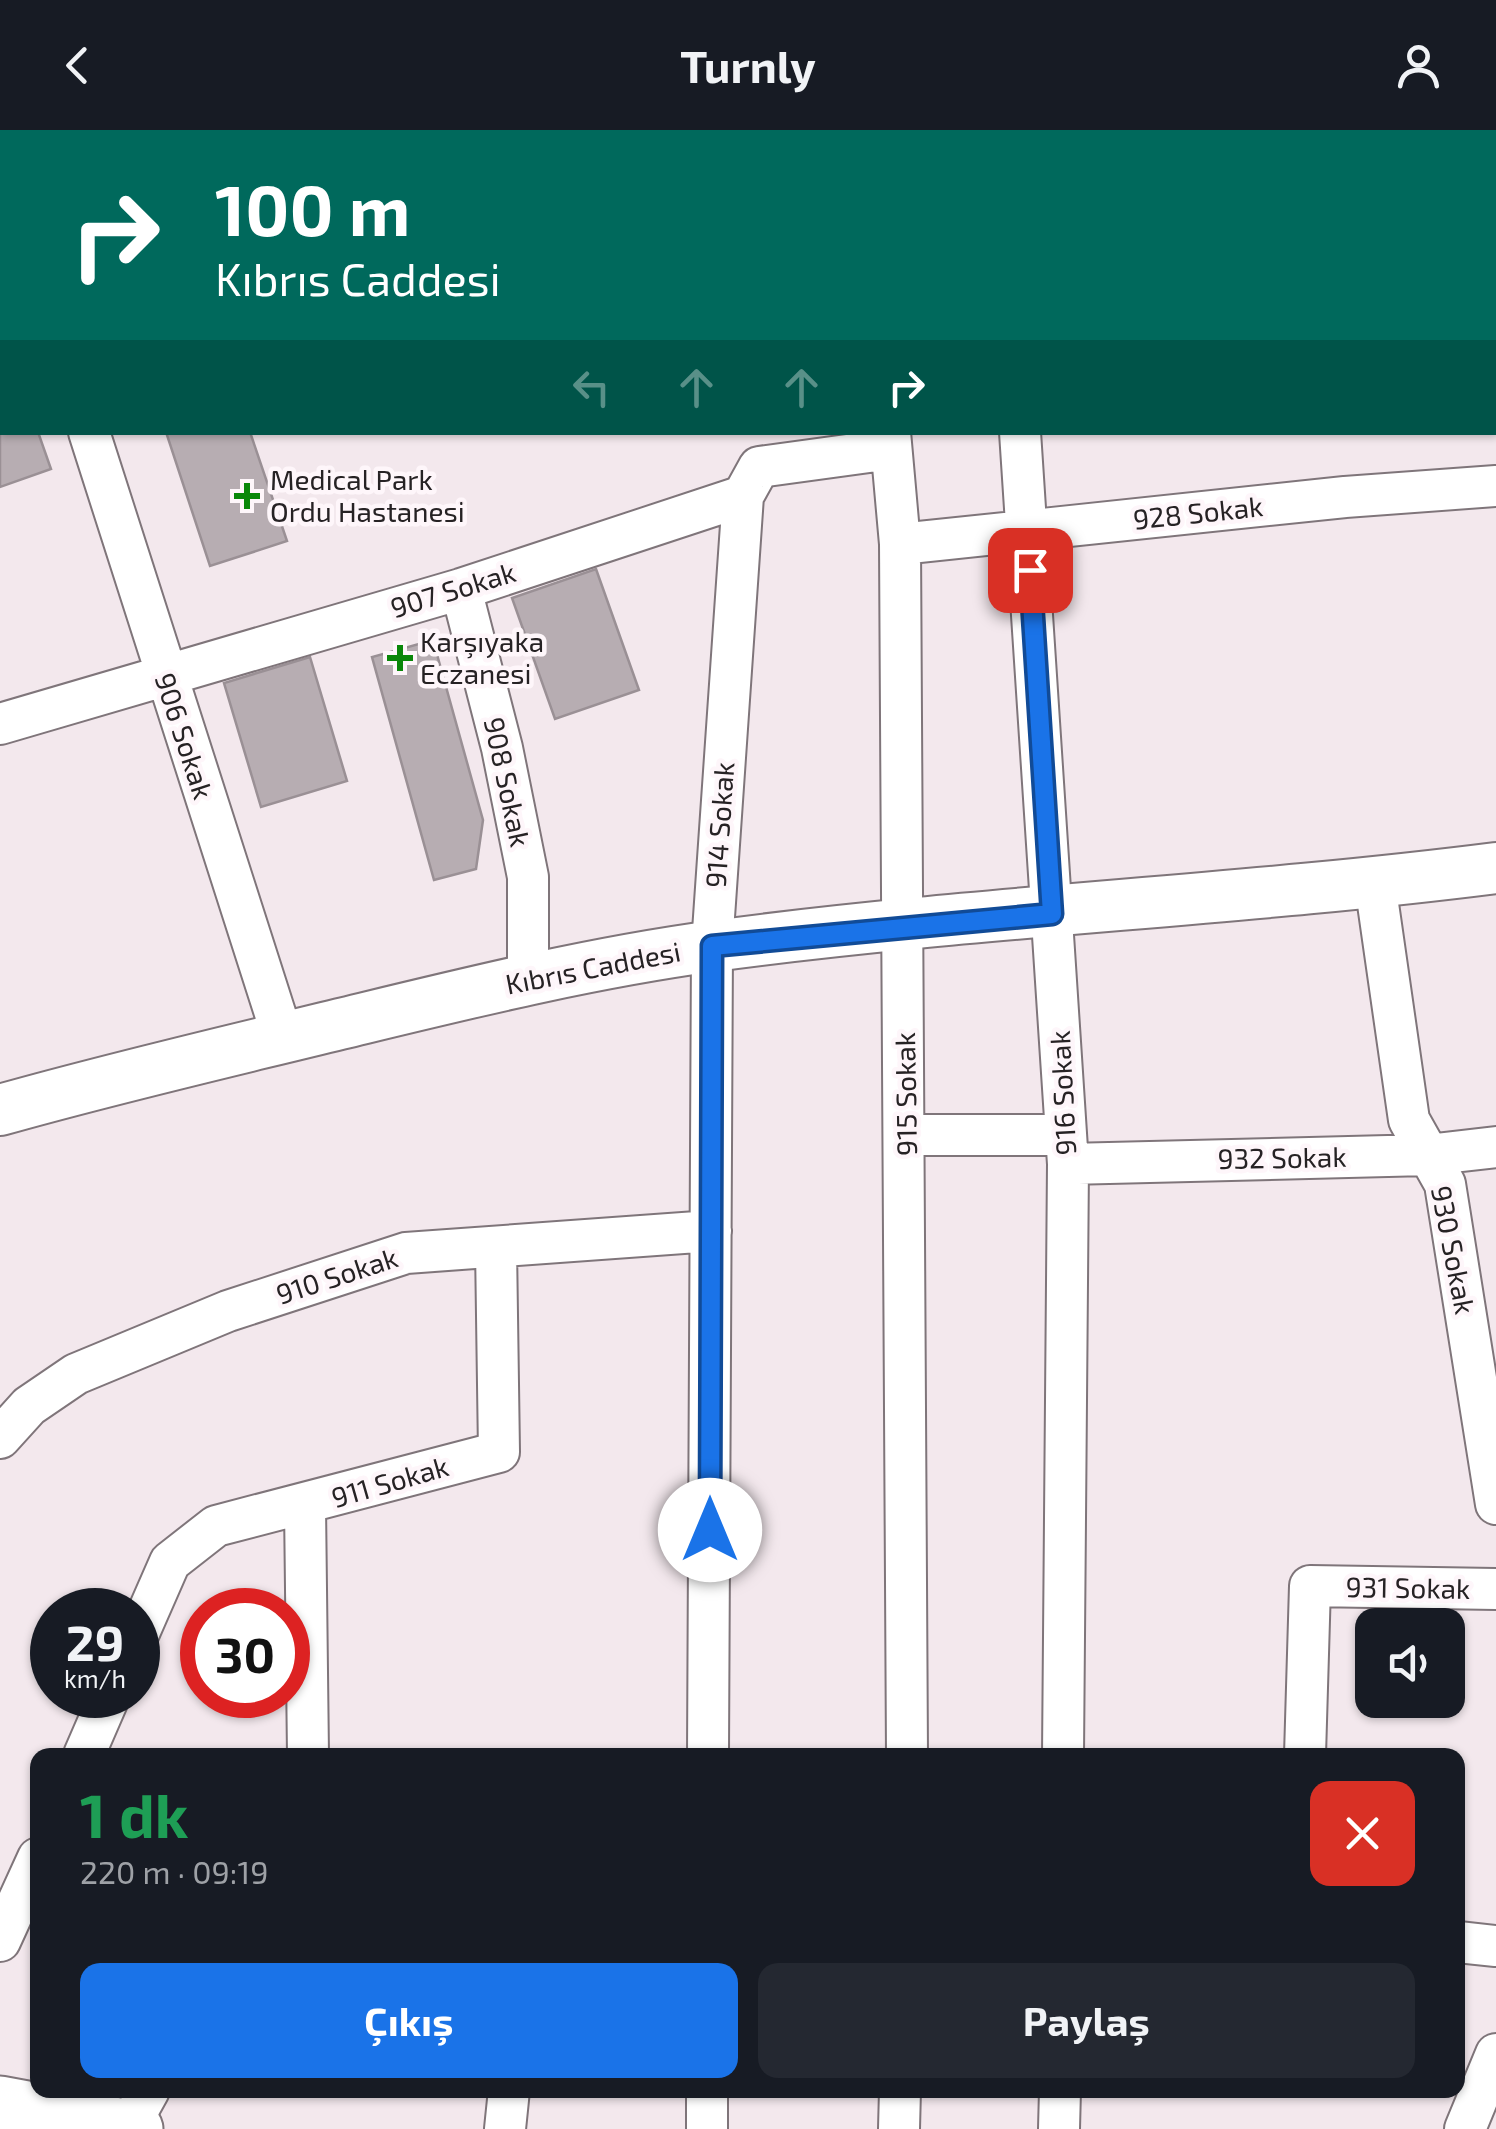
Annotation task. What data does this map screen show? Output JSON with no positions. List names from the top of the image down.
{
  "streets": {
    "street": [
      "928 Sokak",
      "907 Sokak",
      "906 Sokak",
      "908 Sokak",
      "914 Sokak",
      "Kıbrıs Caddesi",
      "916 Sokak",
      "915 Sokak",
      "932 Sokak",
      "930 Sokak",
      "910 Sokak",
      "911 Sokak",
      "931 Sokak"
    ]
  },
  "crossings": [
    ["928 Sokak", "916 Sokak"],
    ["928 Sokak", "915 Sokak"],
    ["907 Sokak", "906 Sokak"],
    ["907 Sokak", "908 Sokak"],
    ["907 Sokak", "914 Sokak"],
    ["907 Sokak", "915 Sokak"],
    ["906 Sokak", "Kıbrıs Caddesi"],
    ["908 Sokak", "Kıbrıs Caddesi"],
    ["914 Sokak", "Kıbrıs Caddesi"],
    ["914 Sokak", "910 Sokak"],
    ["Kıbrıs Caddesi", "916 Sokak"],
    ["Kıbrıs Caddesi", "915 Sokak"],
    ["Kıbrıs Caddesi", "930 Sokak"],
    ["916 Sokak", "932 Sokak"],
    ["915 Sokak", "932 Sokak"],
    ["932 Sokak", "930 Sokak"],
    ["910 Sokak", "911 Sokak"]
  ],
  "places": {
    "health": ["Medical Park Ordu Hastanesi", "Karşıyaka Eczanesi"]
  },
  "page": {
    "header": "Turnly",
    "turn": ["100 m", "Kıbrıs Caddesi"],
    "speed": "29 km/h",
    "limit": "30",
    "heading": ["1 dk", "220 m · 09:19"],
    "buttons": ["Çıkış", "Paylaş"]
  }
}
